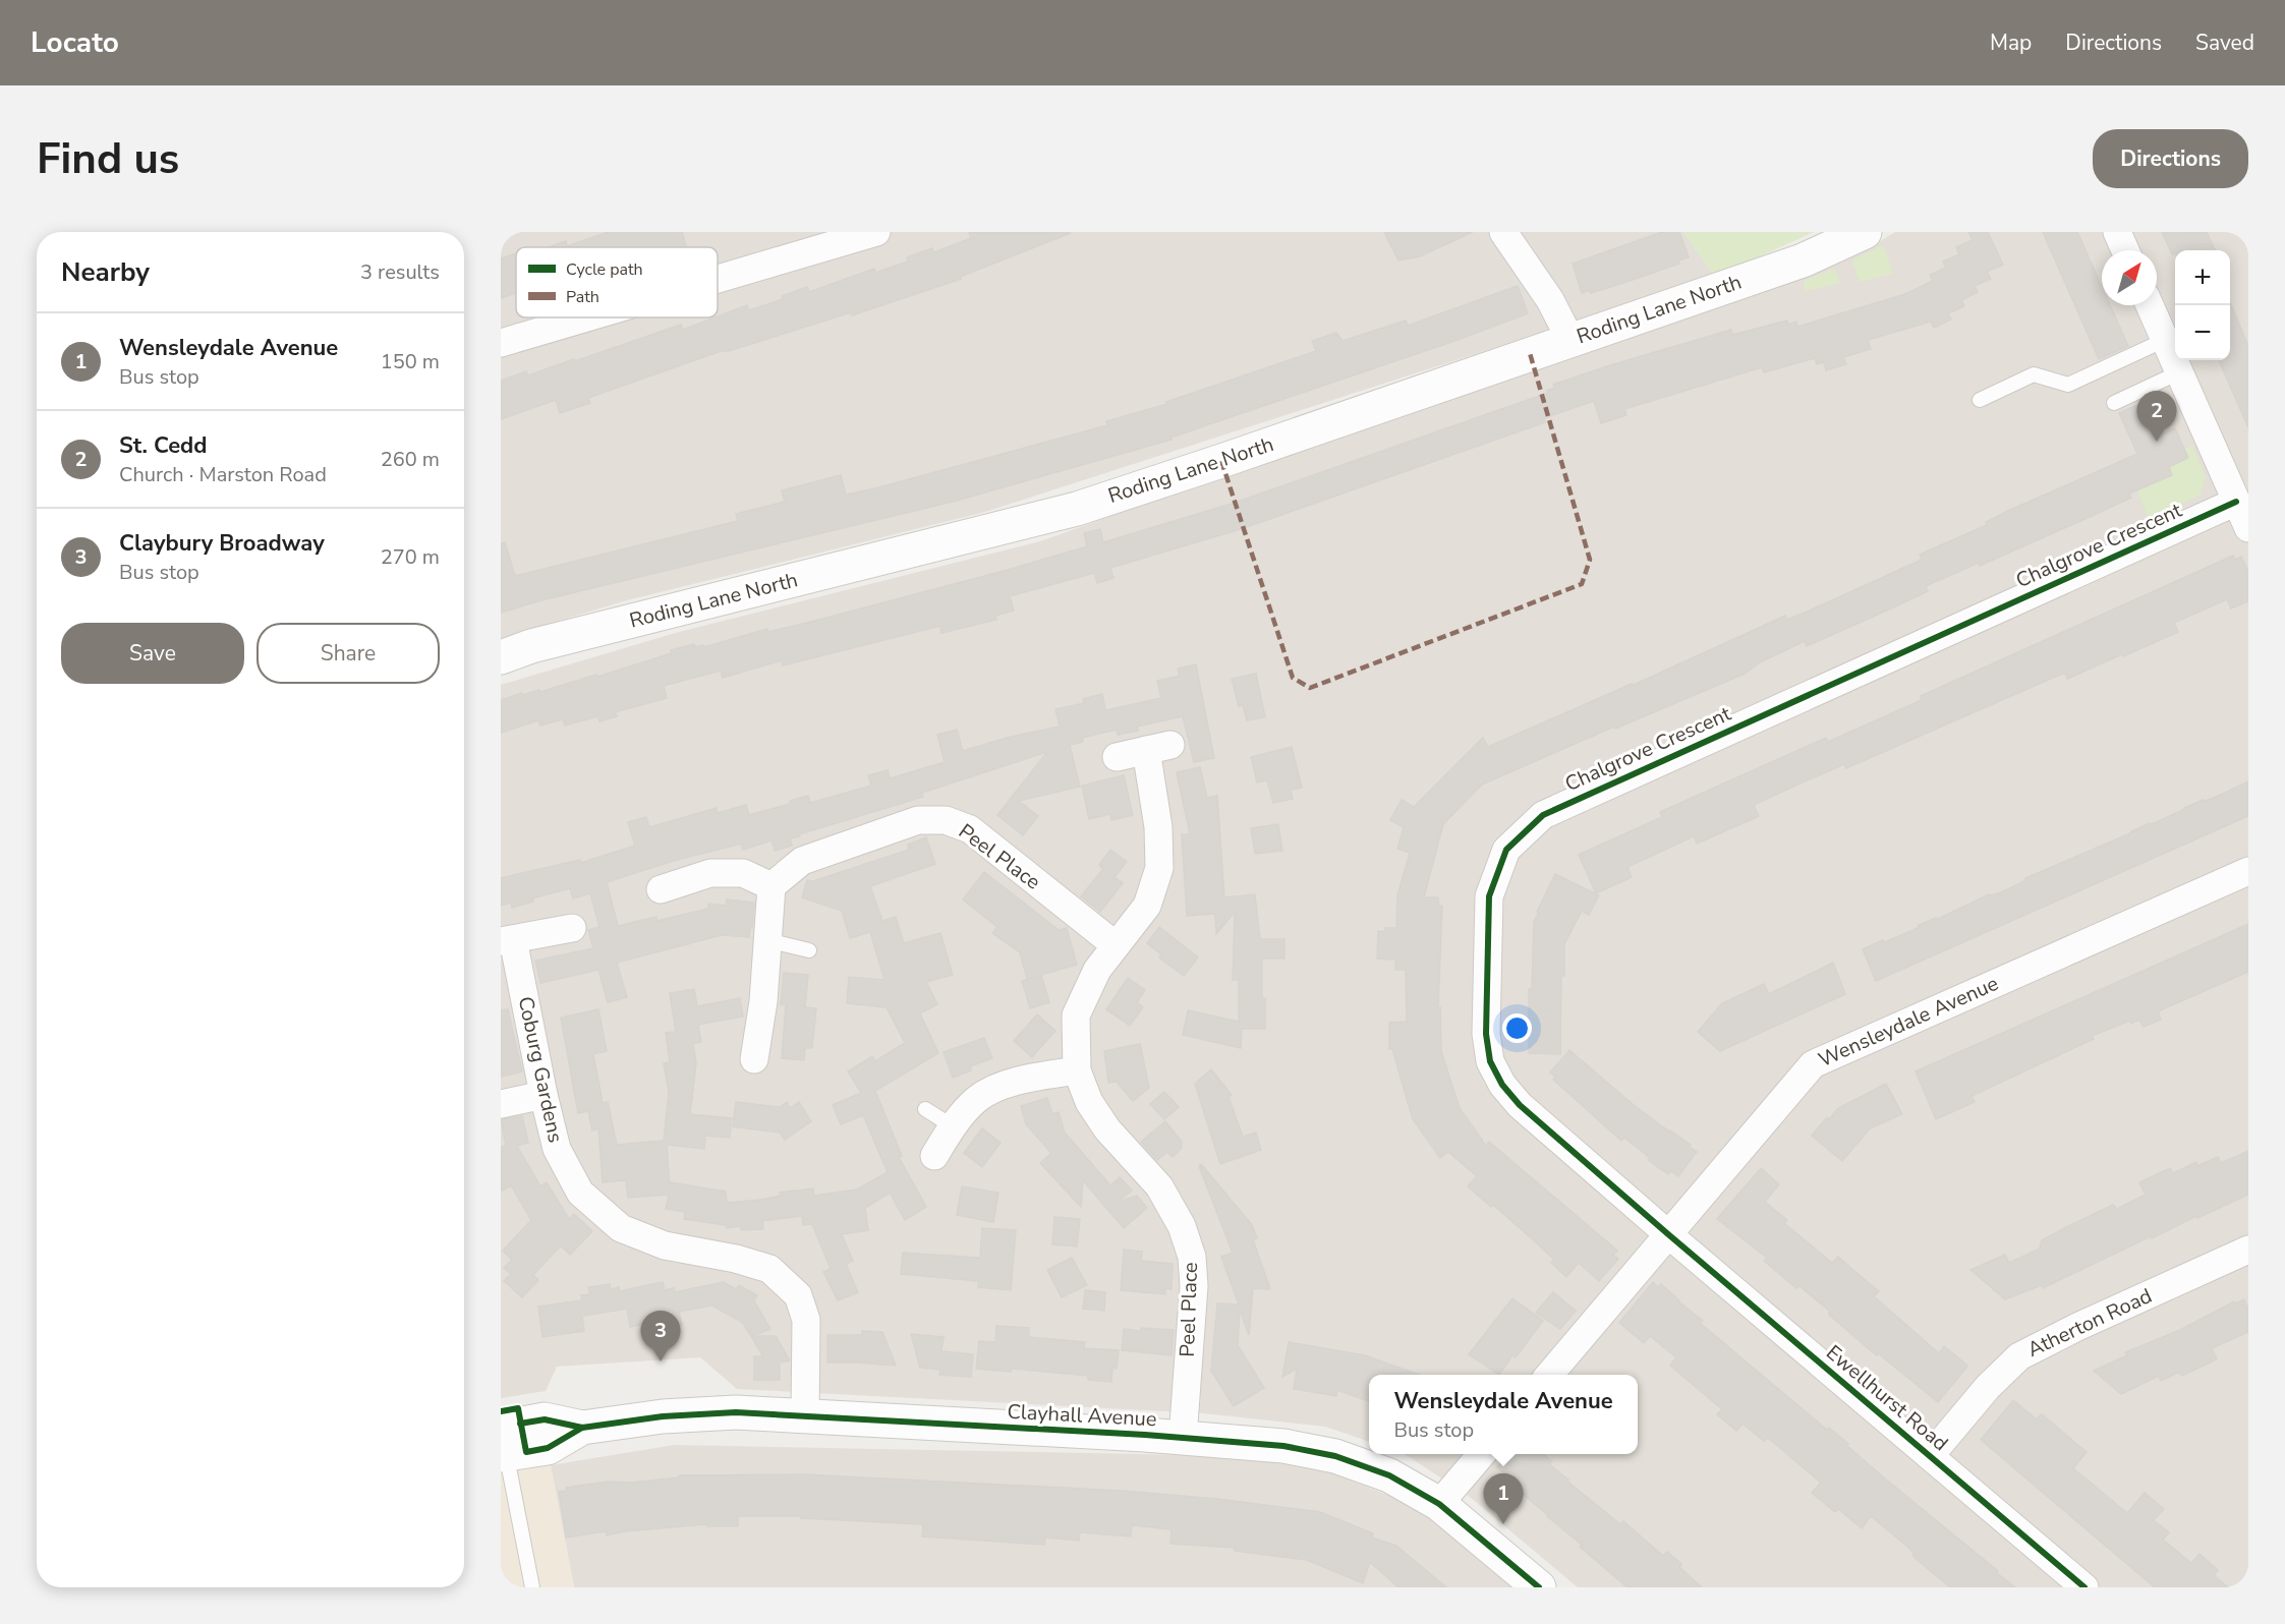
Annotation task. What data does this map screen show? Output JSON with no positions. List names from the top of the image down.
{
  "streets": {
    "street": [
      "Roding Lane North",
      "Chalgrove Crescent",
      "Peel Place",
      "Wensleydale Avenue",
      "Coburg Gardens",
      "Atherton Road",
      "Ewellhurst Road",
      "Clayhall Avenue"
    ]
  },
  "crossings": [
    ["Chalgrove Crescent", "Wensleydale Avenue"],
    ["Chalgrove Crescent", "Ewellhurst Road"],
    ["Peel Place", "Clayhall Avenue"],
    ["Wensleydale Avenue", "Ewellhurst Road"],
    ["Coburg Gardens", "Clayhall Avenue"],
    ["Atherton Road", "Ewellhurst Road"]
  ],
  "legend": ["Cycle path", "Path"],
  "north": "top right",
  "page": {
    "header": "Locato",
    "nav": ["Map", "Directions", "Saved"],
    "buttons": [
      "Directions",
      ["Save", "Share"]
    ],
    "title": "Find us",
    "heading": ["Nearby", "3 results"],
    "map_buttons": ["+", "−"],
    "list": [
      {
        "mark": "1",
        "name": "Wensleydale Avenue",
        "note": "Bus stop",
        "value": "150 m"
      },
      {
        "mark": "2",
        "name": "St. Cedd",
        "note": "Church · Marston Road",
        "value": "260 m"
      },
      {
        "mark": "3",
        "name": "Claybury Broadway",
        "note": "Bus stop",
        "value": "270 m"
      }
    ],
    "pins": ["2", "3", "1"],
    "popup": ["Wensleydale Avenue", "Bus stop"]
  }
}
